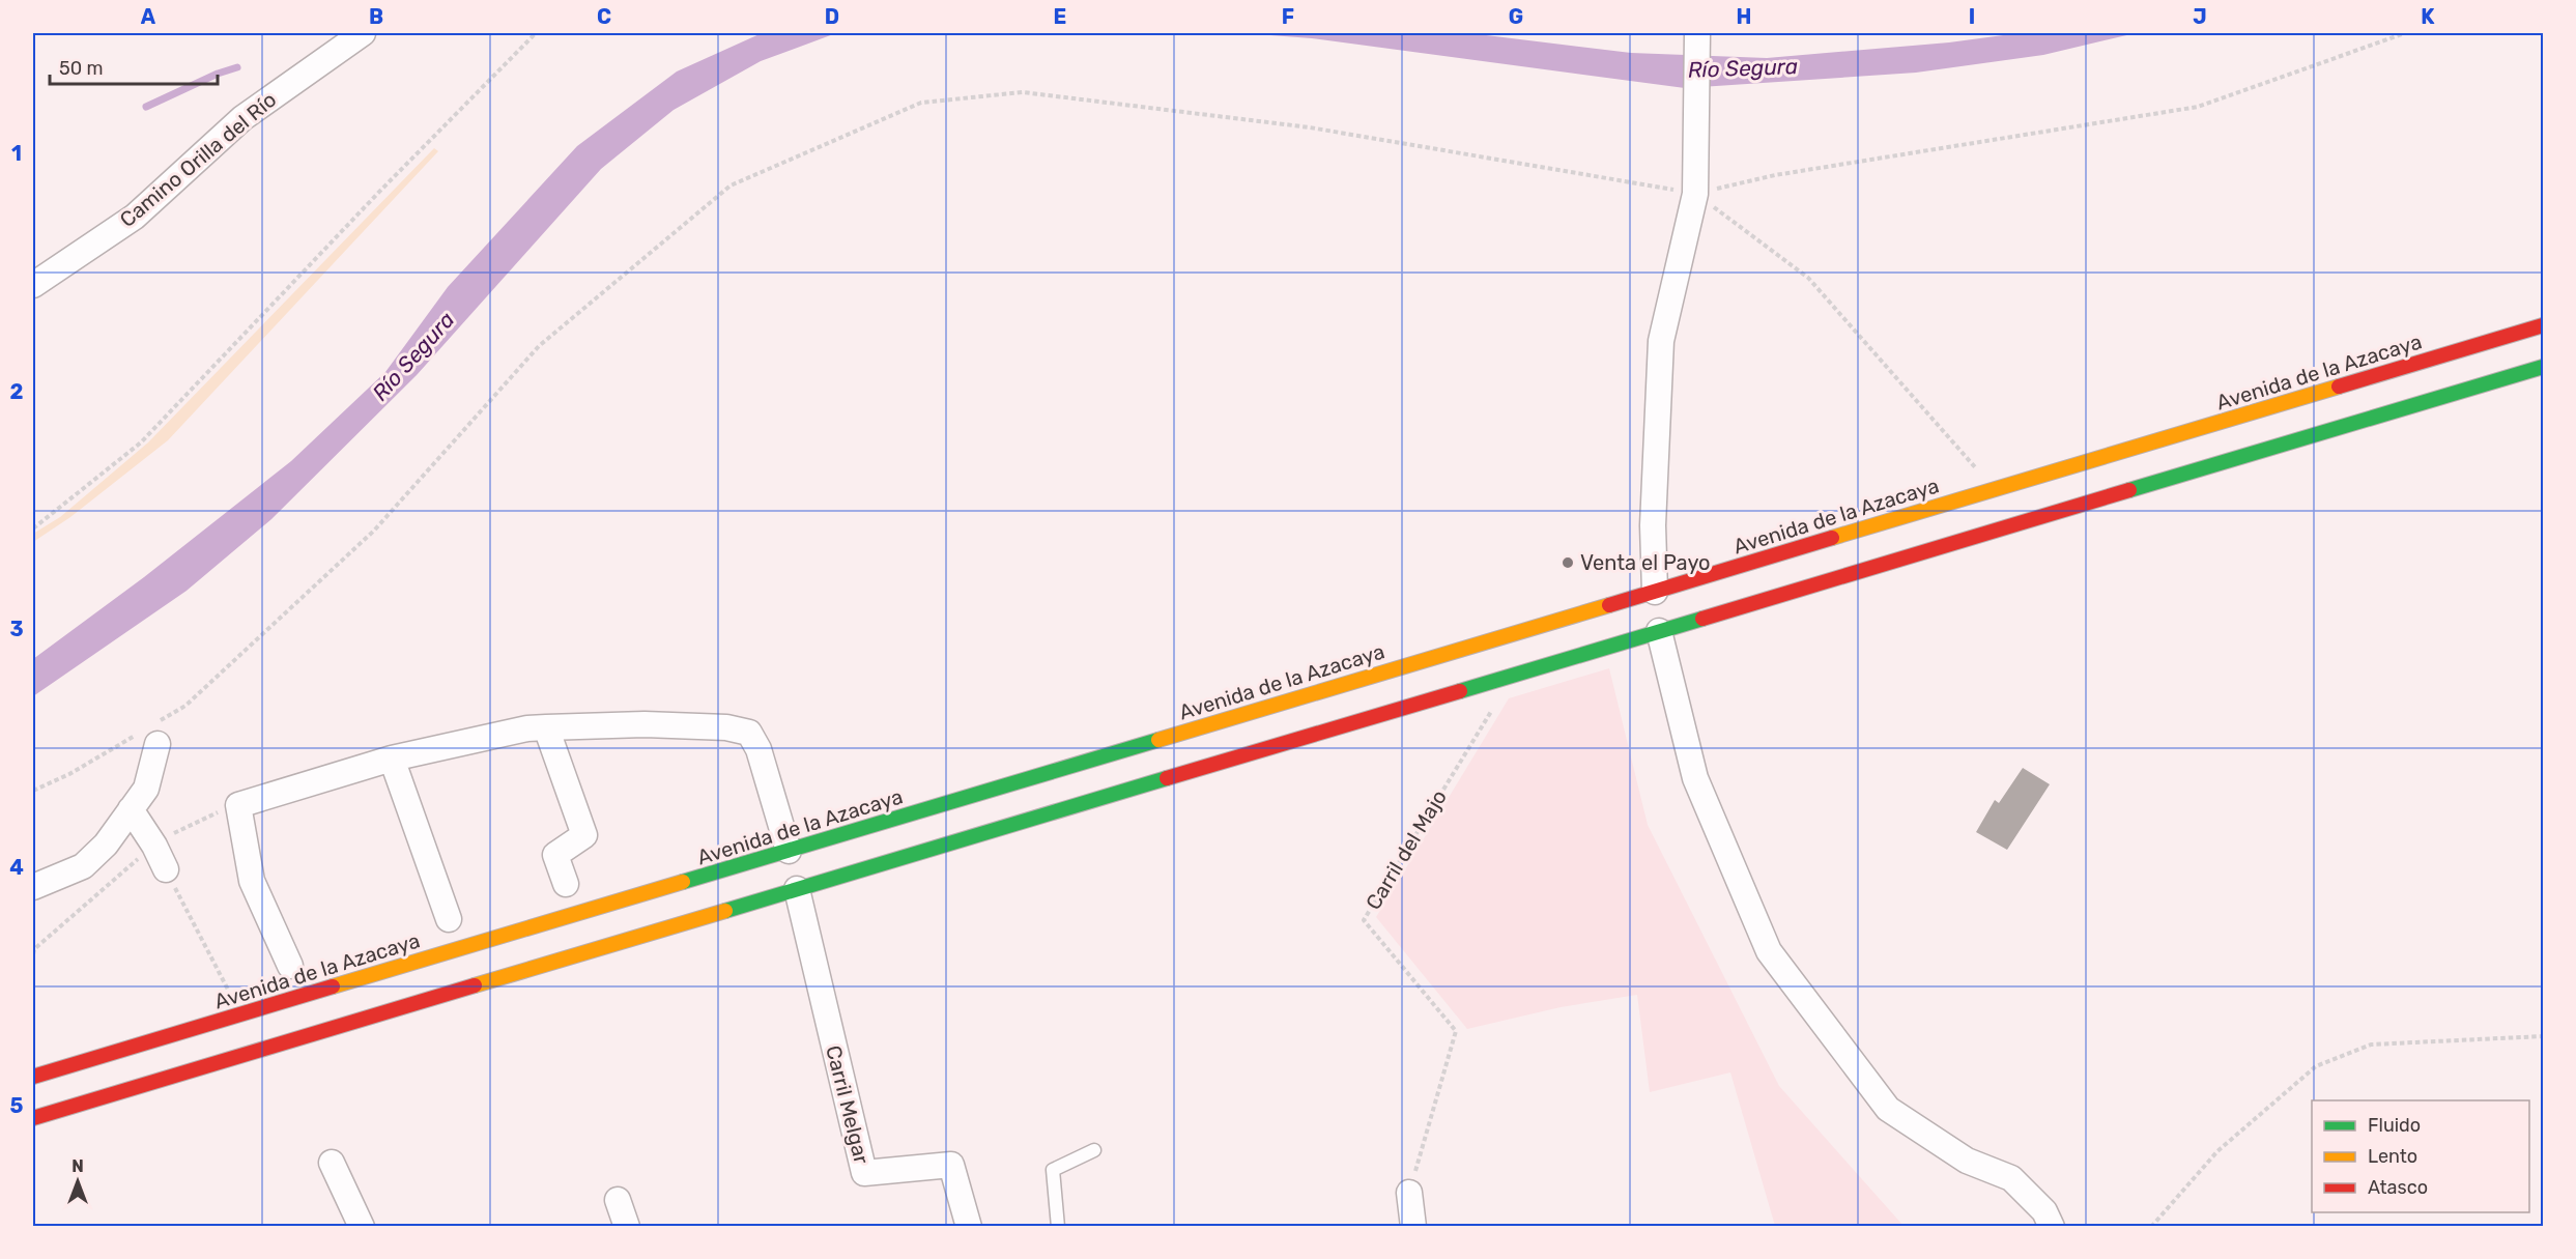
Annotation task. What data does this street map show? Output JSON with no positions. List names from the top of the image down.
{
  "streets": {
    "main road": ["Avenida de la Azacaya"],
    "street": ["Camino Orilla del Río", "Carril Melgar"],
    "path": ["Carril del Majo"]
  },
  "water": ["Río Segura"],
  "places": ["Venta el Payo"],
  "legend": ["Fluido", "Lento", "Atasco"],
  "scale_bar": "50 m",
  "north": "top",
  "grid": {
    "columns": [
      "A",
      "B",
      "C",
      "D",
      "E",
      "F",
      "G",
      "H",
      "I",
      "J",
      "K"
    ],
    "rows": [
      "1",
      "2",
      "3",
      "4",
      "5"
    ]
  }
}
